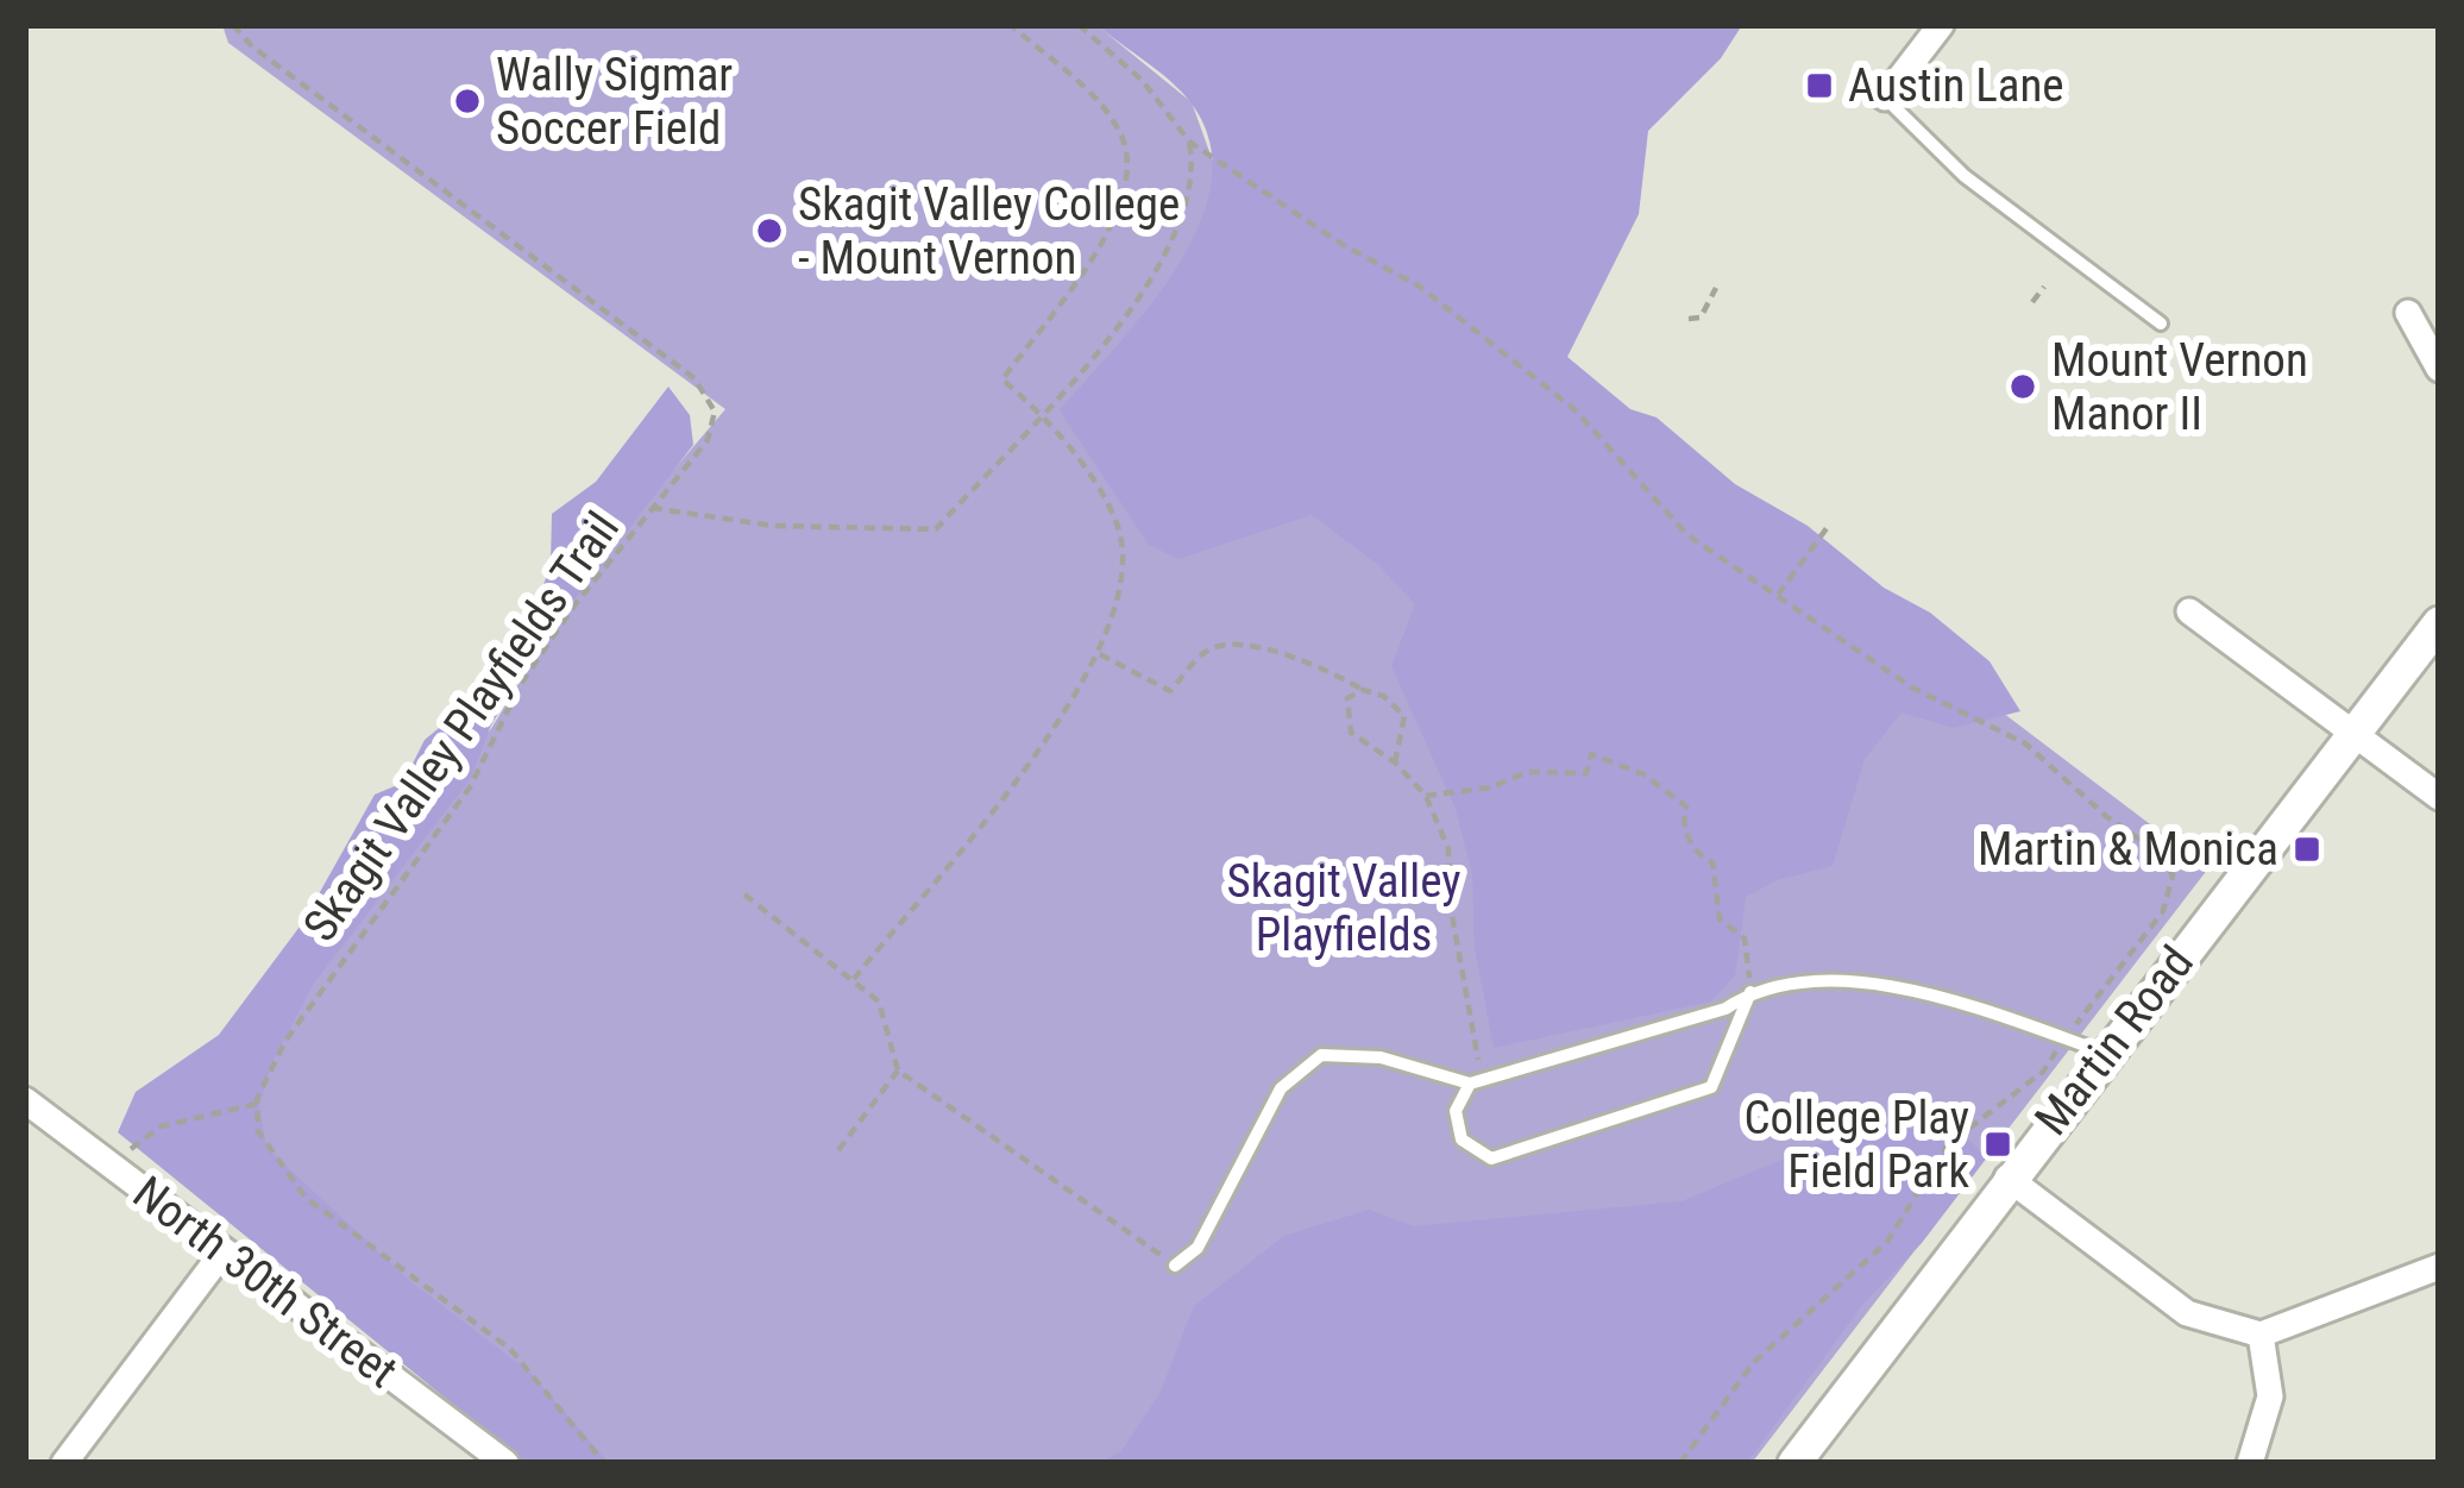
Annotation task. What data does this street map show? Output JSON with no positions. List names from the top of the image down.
{
  "streets": {
    "street": ["Martin Road", "North 30th Street"],
    "path": ["Skagit Valley Playfields Trail"]
  },
  "parks": ["Skagit Valley Playfields"],
  "places": {
    "transit": ["Austin Lane", "Martin & Monica", "College Play Field Park"],
    "other": ["Wally Sigmar Soccer Field", "Skagit Valley College - Mount Vernon", "Mount Vernon Manor II"]
  }
}
